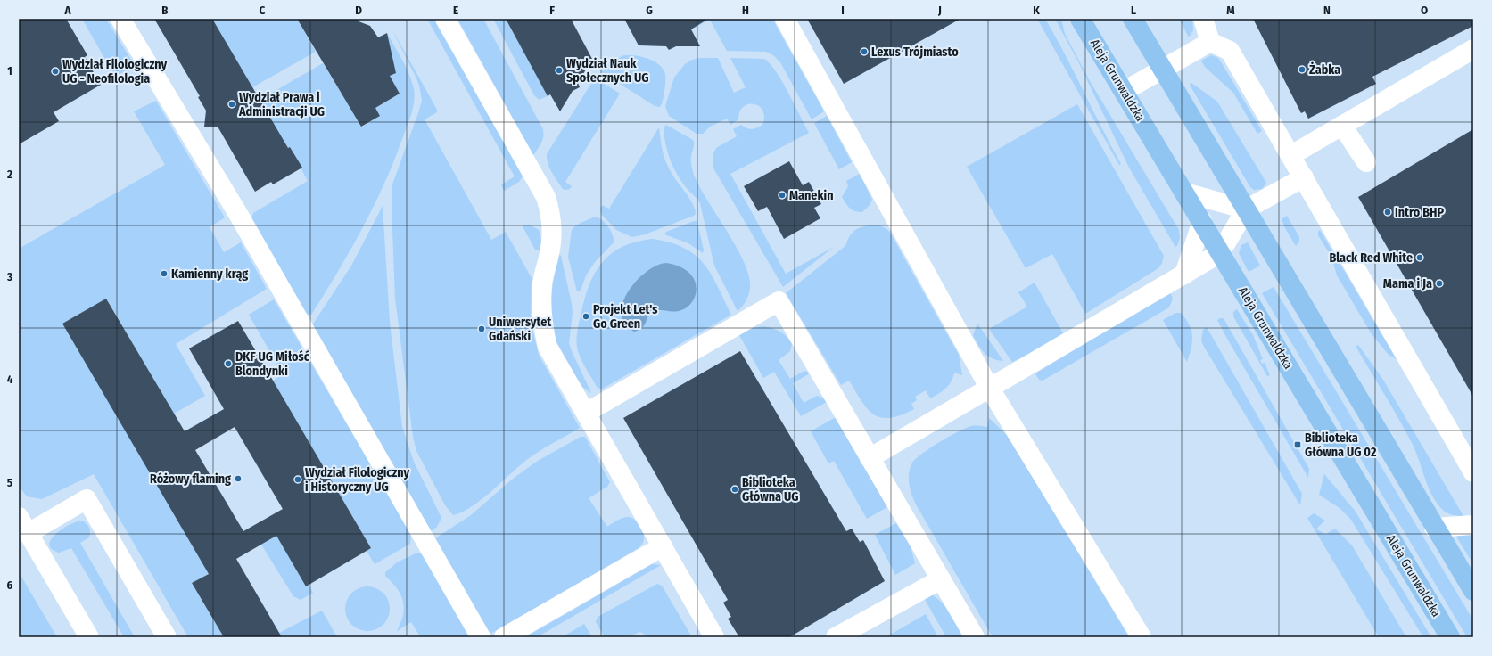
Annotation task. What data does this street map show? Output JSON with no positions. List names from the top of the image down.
{
  "streets": {
    "main road": ["Aleja Grunwaldzka"]
  },
  "places": {
    "other": [
      "Lexus Trójmiasto",
      "Żabka",
      "Wydział Nauk Społecznych UG",
      "Wydział Filologiczny UG - Neofilologia",
      "Wydział Prawa i Administracji UG",
      "Manekin",
      "Intro BHP",
      "Black Red White",
      "Kamienny krąg",
      "Mama i Ja",
      "Projekt Let's Go Green",
      "Uniwersytet Gdański",
      "DKF UG Miłość Blondynki",
      "Różowy flaming",
      "Wydział Filologiczny i Historyczny UG",
      "Biblioteka Główna UG"
    ],
    "transit": ["Biblioteka Główna UG 02"]
  },
  "grid": {
    "columns": [
      "A",
      "B",
      "C",
      "D",
      "E",
      "F",
      "G",
      "H",
      "I",
      "J",
      "K",
      "L",
      "M",
      "N",
      "O"
    ],
    "rows": [
      "1",
      "2",
      "3",
      "4",
      "5",
      "6"
    ]
  }
}
